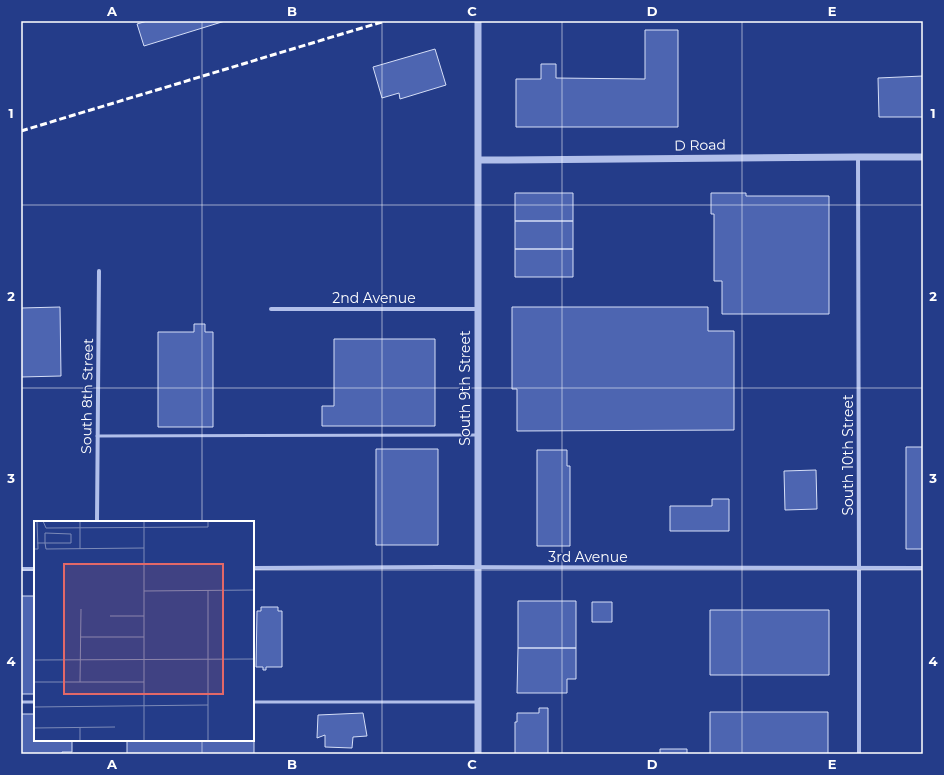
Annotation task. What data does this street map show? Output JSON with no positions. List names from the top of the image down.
{
  "streets": {
    "street": [
      "D Road",
      "2nd Avenue",
      "South 9th Street",
      "South 8th Street",
      "South 10th Street",
      "3rd Avenue"
    ]
  },
  "crossings": [
    ["D Road", "South 9th Street"],
    ["D Road", "South 10th Street"],
    ["2nd Avenue", "South 9th Street"],
    ["South 9th Street", "3rd Avenue"],
    ["South 10th Street", "3rd Avenue"]
  ],
  "grid": {
    "columns": [
      "A",
      "B",
      "C",
      "D",
      "E"
    ],
    "rows": [
      "1",
      "2",
      "3",
      "4"
    ]
  }
}
